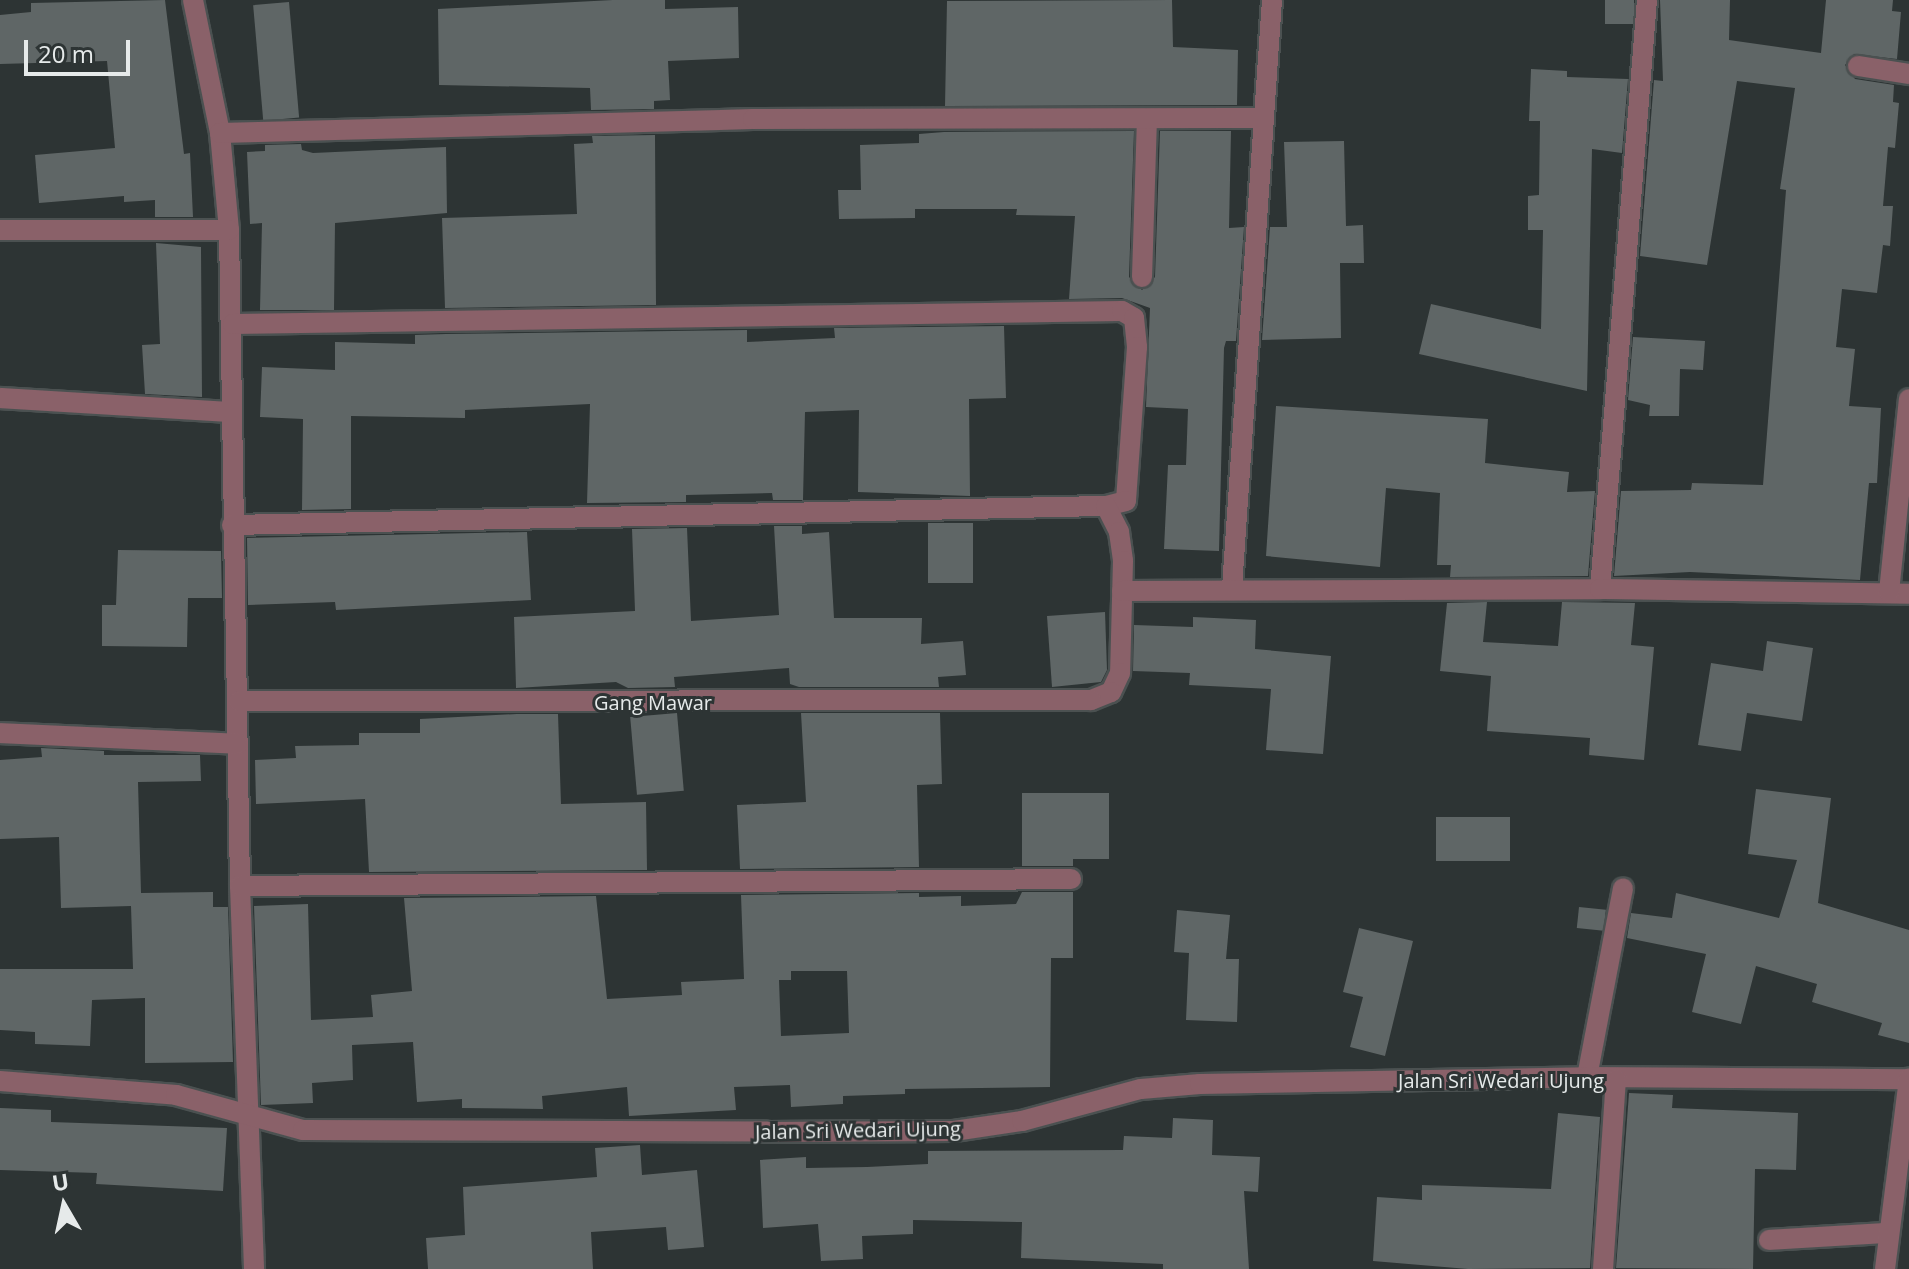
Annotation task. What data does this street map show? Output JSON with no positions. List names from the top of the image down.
{
  "streets": {
    "street": ["Gang Mawar", "Jalan Sri Wedari Ujung"]
  },
  "scale_bar": "20 m",
  "north": "top"
}
